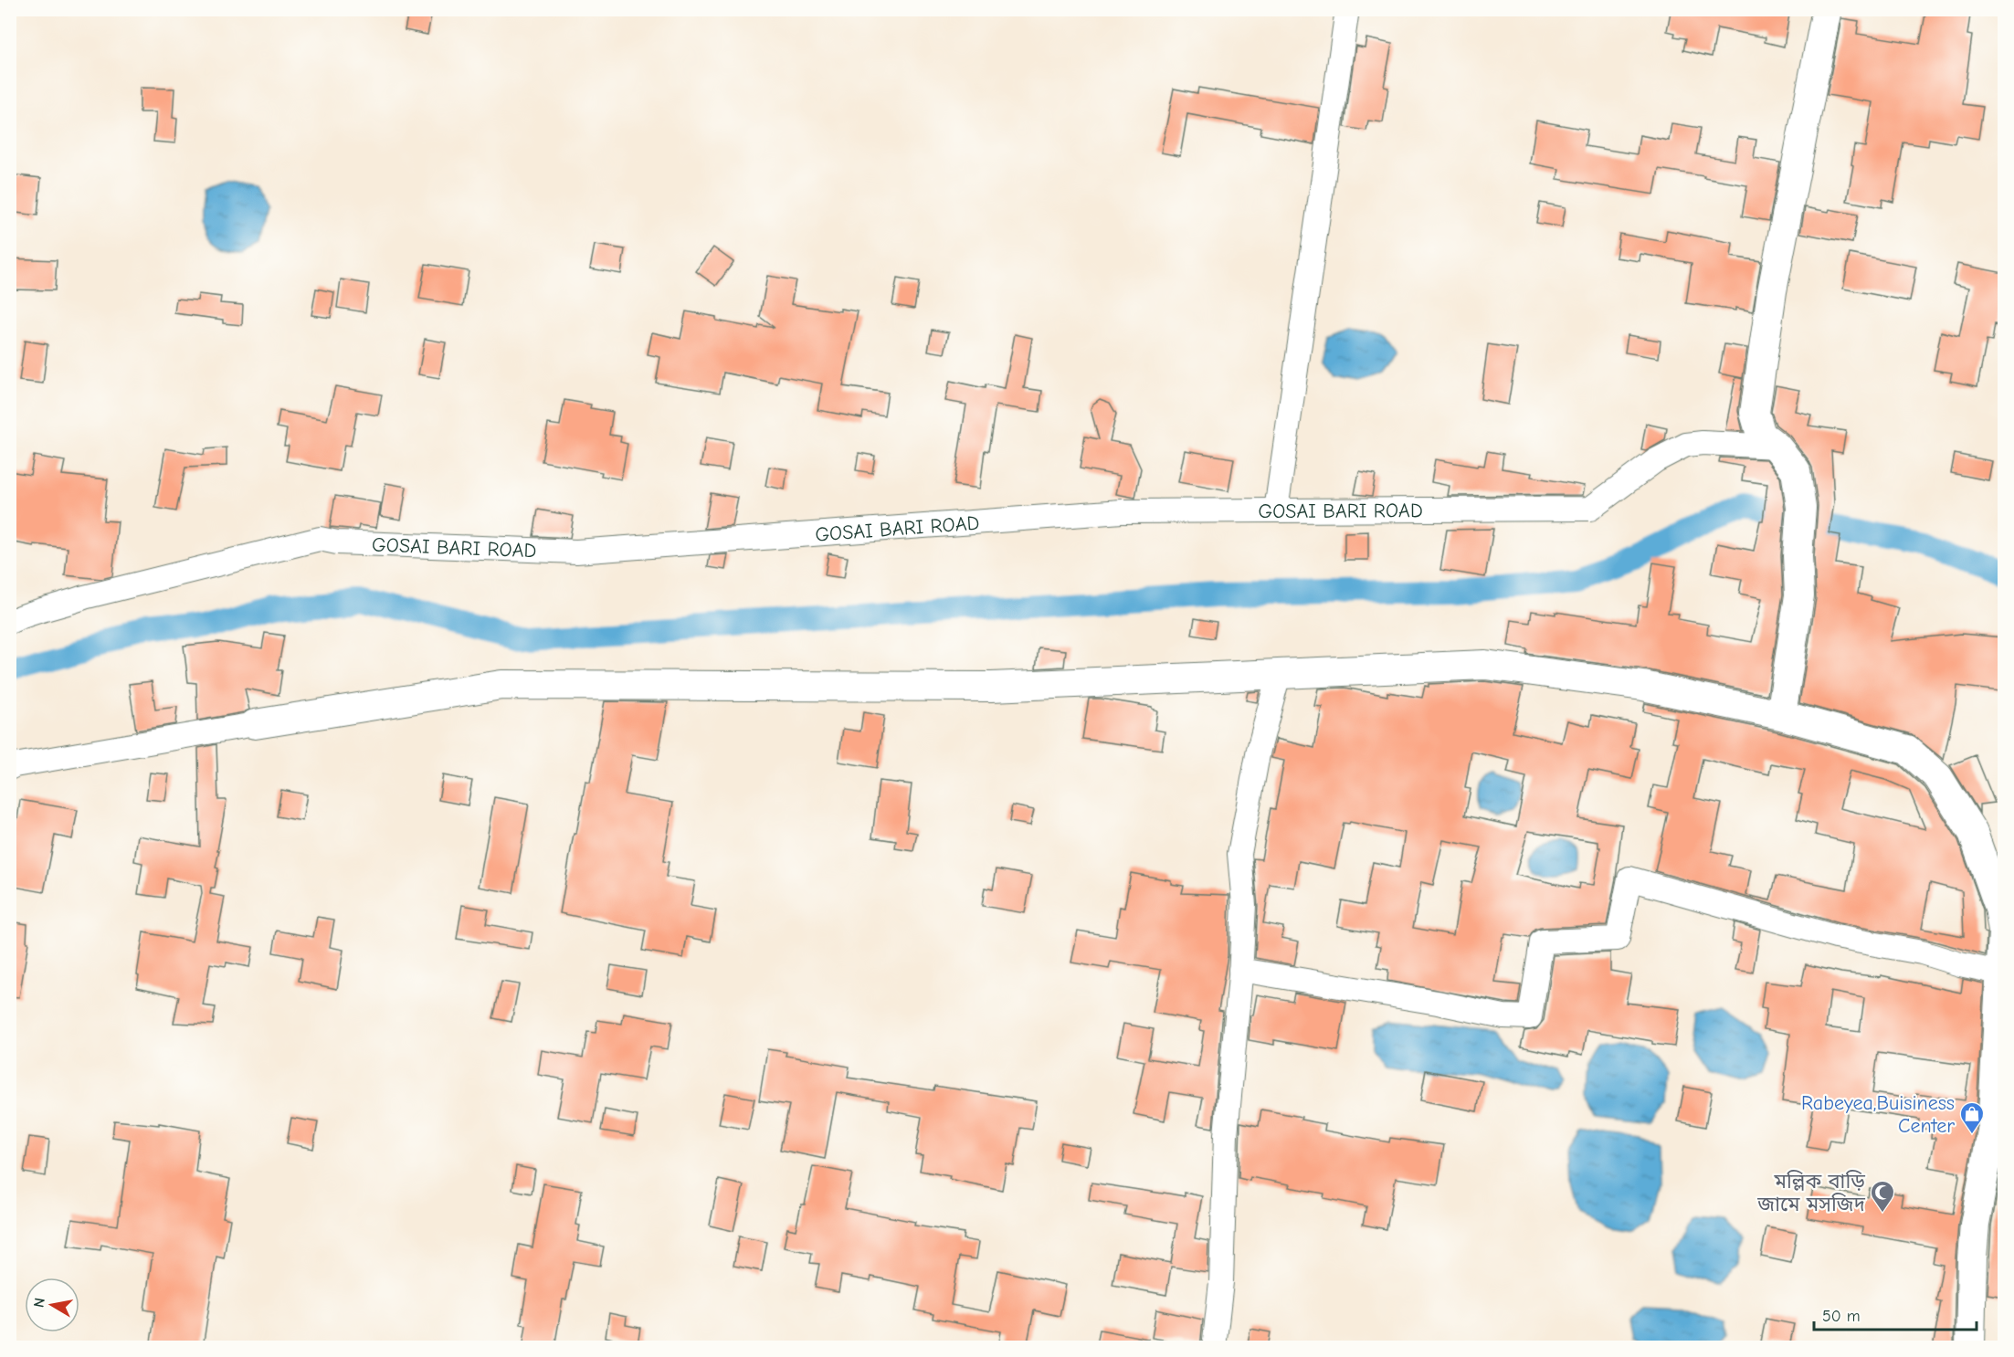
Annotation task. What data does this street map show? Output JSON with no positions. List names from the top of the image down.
{
  "streets": {
    "street": ["GOSAI BARI ROAD"]
  },
  "places": {
    "shop": ["Rabeyea,Buisiness Center"],
    "mosque": ["মল্লিক বাড়ি জামে মসজিদ"]
  },
  "scale_bar": "50 m",
  "north": "left"
}
